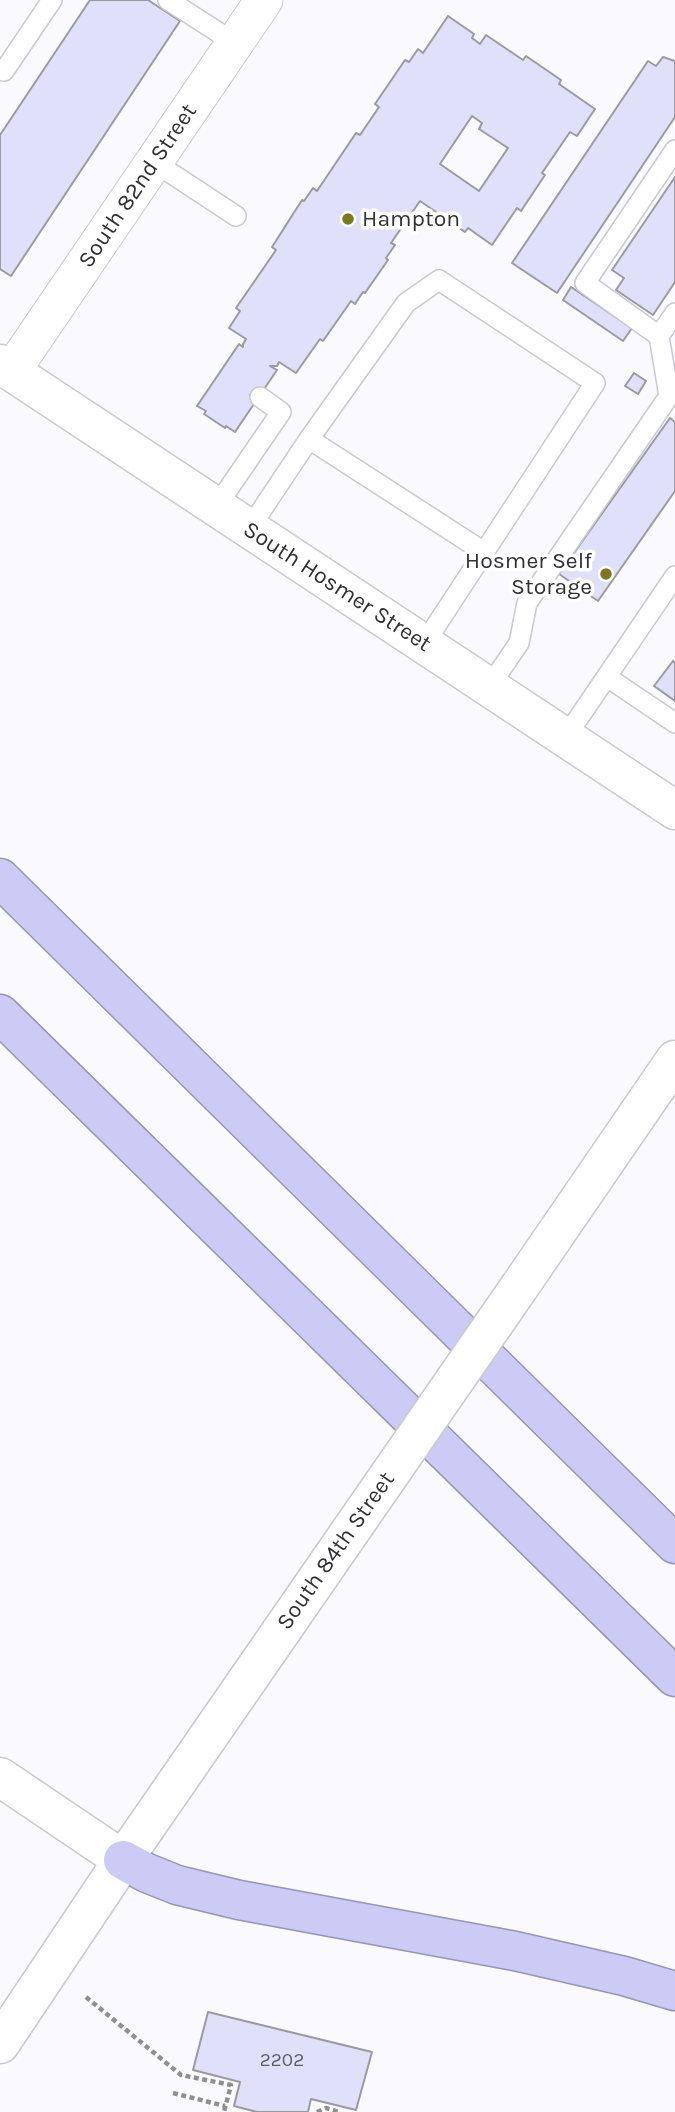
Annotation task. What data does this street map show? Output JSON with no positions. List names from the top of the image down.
{
  "streets": {
    "main road": ["South Hosmer Street", "South 84th Street"],
    "street": ["South 82nd Street"]
  },
  "crossings": [
    ["South 82nd Street", "South Hosmer Street"]
  ],
  "places": ["Hampton", "Hosmer Self Storage"],
  "house_numbers": ["2202"]
}
